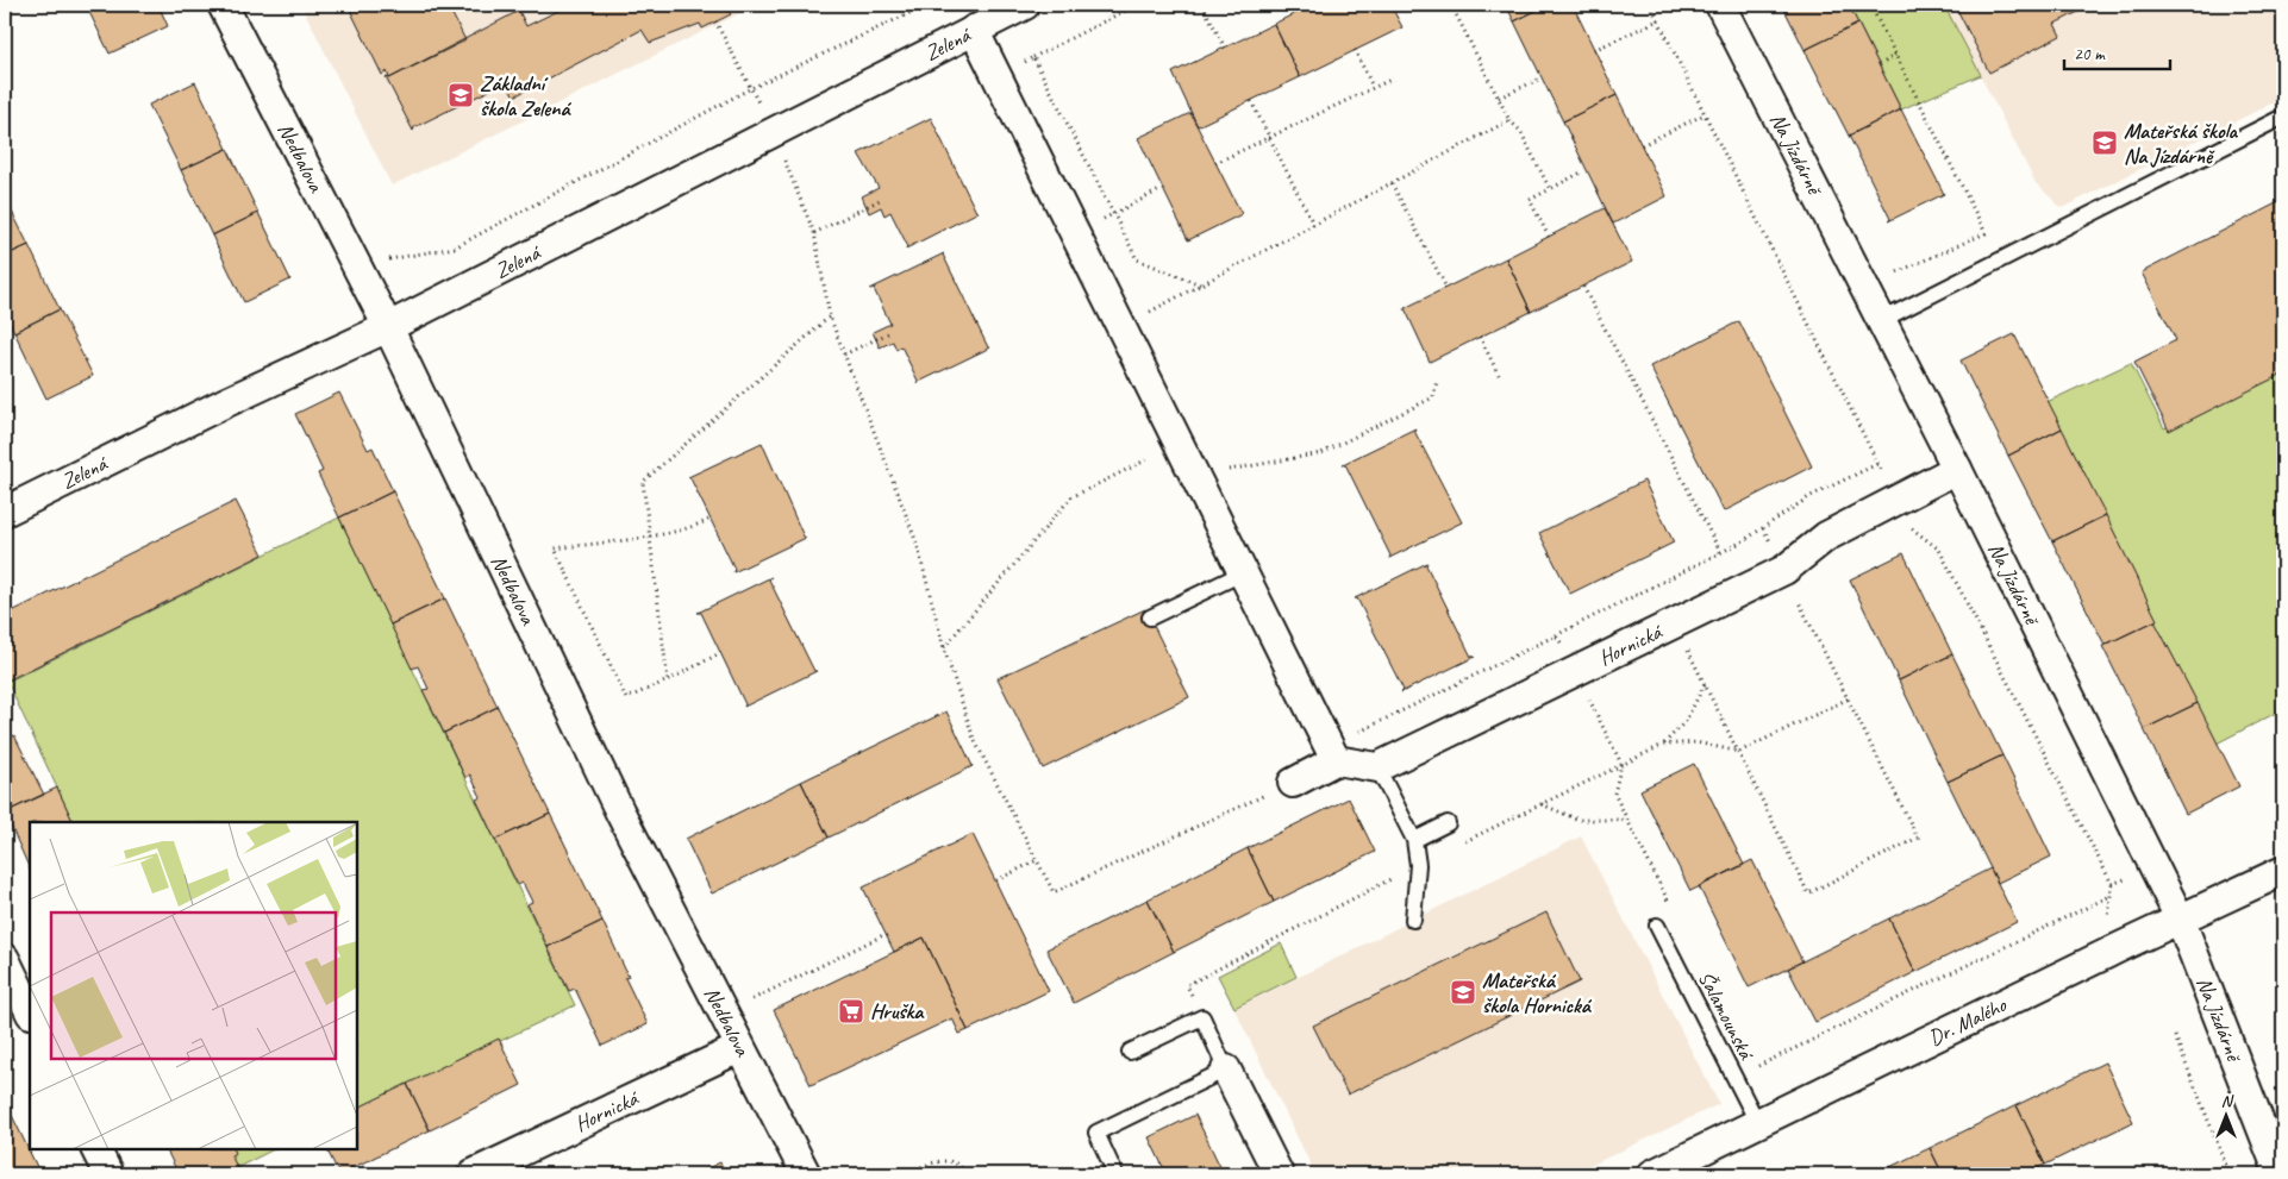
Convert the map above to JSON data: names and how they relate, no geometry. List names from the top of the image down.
{
  "streets": {
    "street": [
      "Zelená",
      "Na Jízdárně",
      "Nedbalova",
      "Hornická",
      "Dr. Malého"
    ],
    "lane": ["Šalamounská"]
  },
  "crossings": [
    ["Zelená", "Nedbalova"],
    ["Na Jízdárně", "Hornická"],
    ["Na Jízdárně", "Dr. Malého"],
    ["Nedbalova", "Hornická"],
    ["Šalamounská", "Dr. Malého"]
  ],
  "places": {
    "school or university": ["Základní škola Zelená", "Mateřská škola Na Jízdárně", "Mateřská škola Hornická"],
    "supermarket": ["Hruška"]
  },
  "scale_bar": "20 m",
  "north": "top"
}
